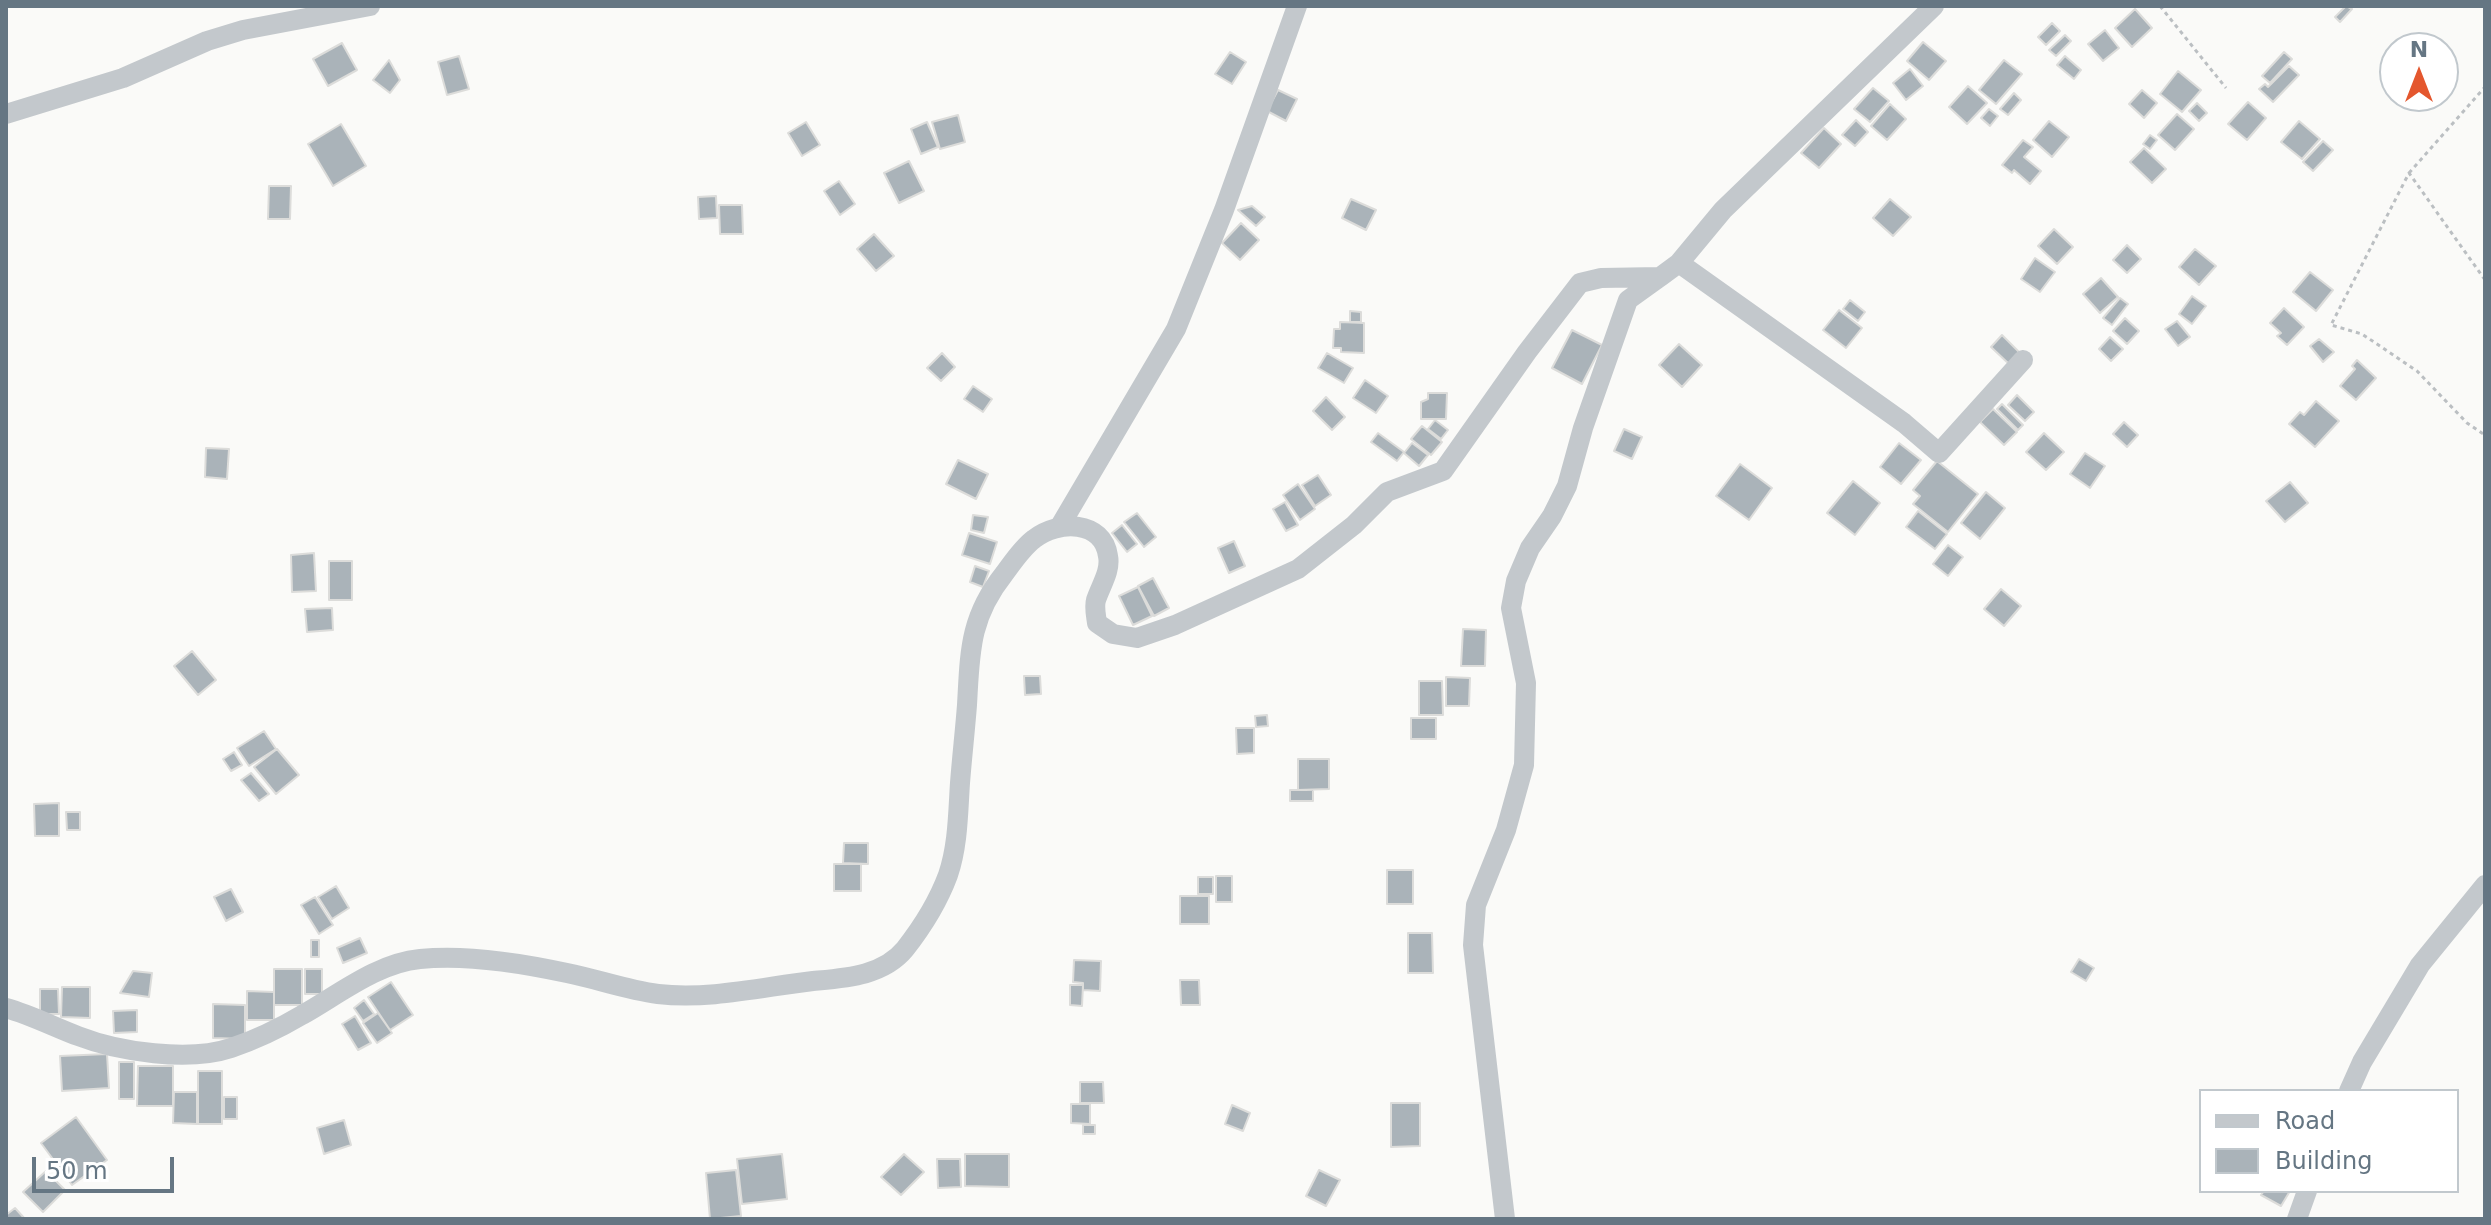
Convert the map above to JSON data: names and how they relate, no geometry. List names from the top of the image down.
{
  "legend": ["Road", "Building"],
  "scale_bar": "50 m",
  "north": "top"
}
